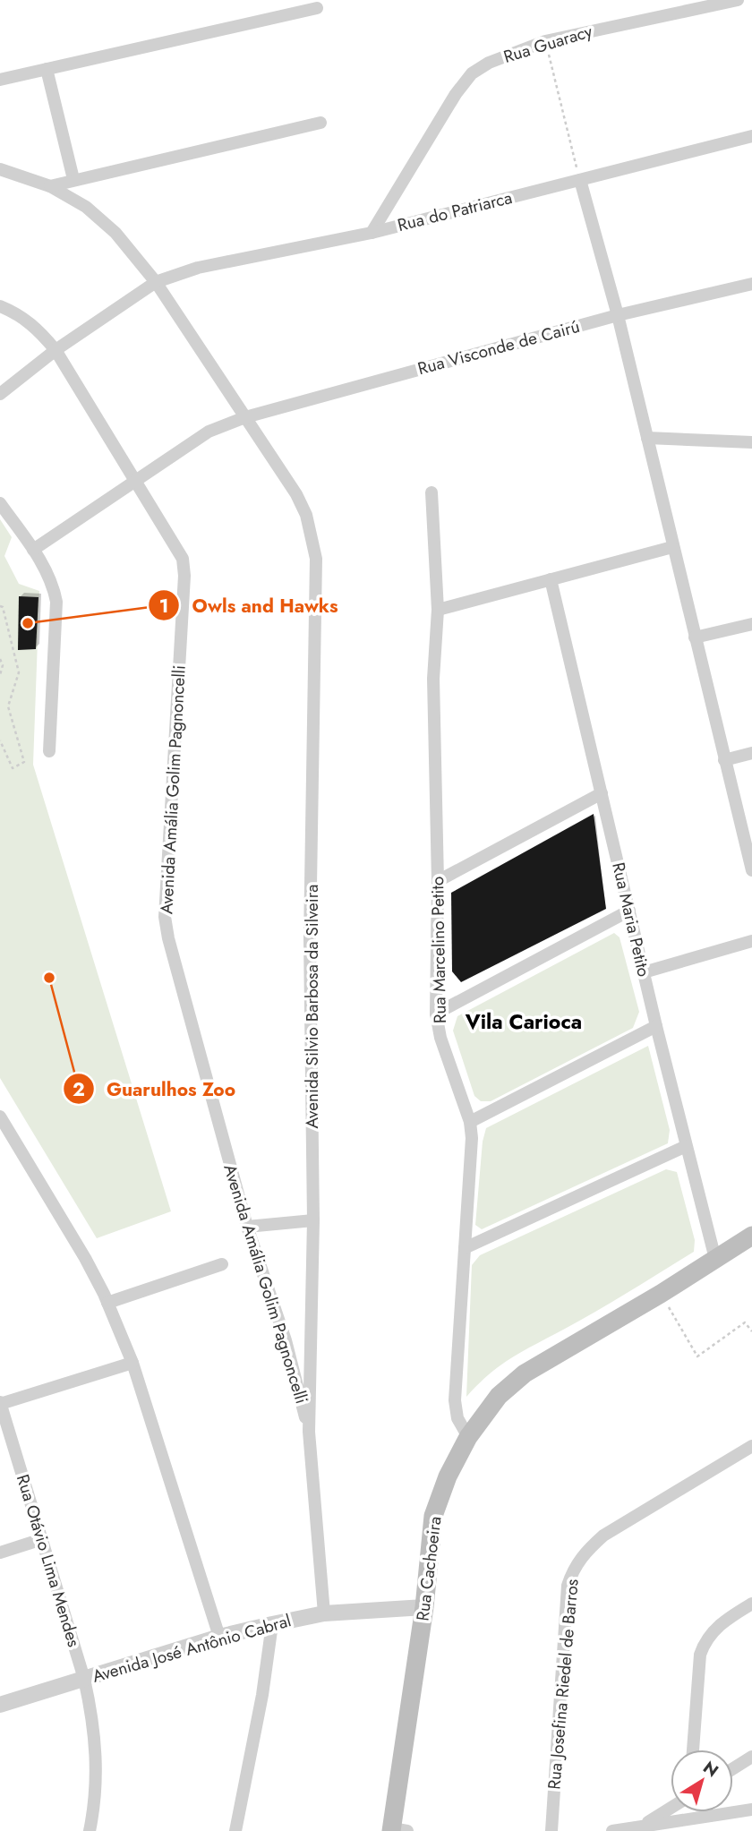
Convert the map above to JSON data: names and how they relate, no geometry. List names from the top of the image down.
{
  "streets": {
    "main road": ["Rua Cachoeira"],
    "street": [
      "Rua Guaracy",
      "Rua do Patriarca",
      "Rua Visconde de Cairú",
      "Avenida Amália Golim Pagnoncelli",
      "Rua Maria Petito",
      "Rua Marcelino Petito",
      "Avenida Silvio Barbosa da Silveira",
      "Rua Otávio Lima Mendes",
      "Avenida José Antônio Cabral",
      "Rua Josefina Riedel de Barros"
    ]
  },
  "crossings": [
    ["Rua Guaracy", "Rua do Patriarca"],
    ["Rua do Patriarca", "Avenida Amália Golim Pagnoncelli"],
    ["Rua do Patriarca", "Avenida Silvio Barbosa da Silveira"],
    ["Rua Visconde de Cairú", "Avenida Amália Golim Pagnoncelli"],
    ["Rua Visconde de Cairú", "Avenida Silvio Barbosa da Silveira"],
    ["Avenida Amália Golim Pagnoncelli", "Avenida Silvio Barbosa da Silveira"],
    ["Rua Maria Petito", "Rua Cachoeira"],
    ["Rua Marcelino Petito", "Rua Cachoeira"],
    ["Avenida Silvio Barbosa da Silveira", "Avenida José Antônio Cabral"],
    ["Rua Otávio Lima Mendes", "Avenida José Antônio Cabral"],
    ["Rua Cachoeira", "Avenida José Antônio Cabral"]
  ],
  "districts": ["Vila Carioca"],
  "places": ["Owls and Hawks", "Guarulhos Zoo"],
  "north": "top right"
}
